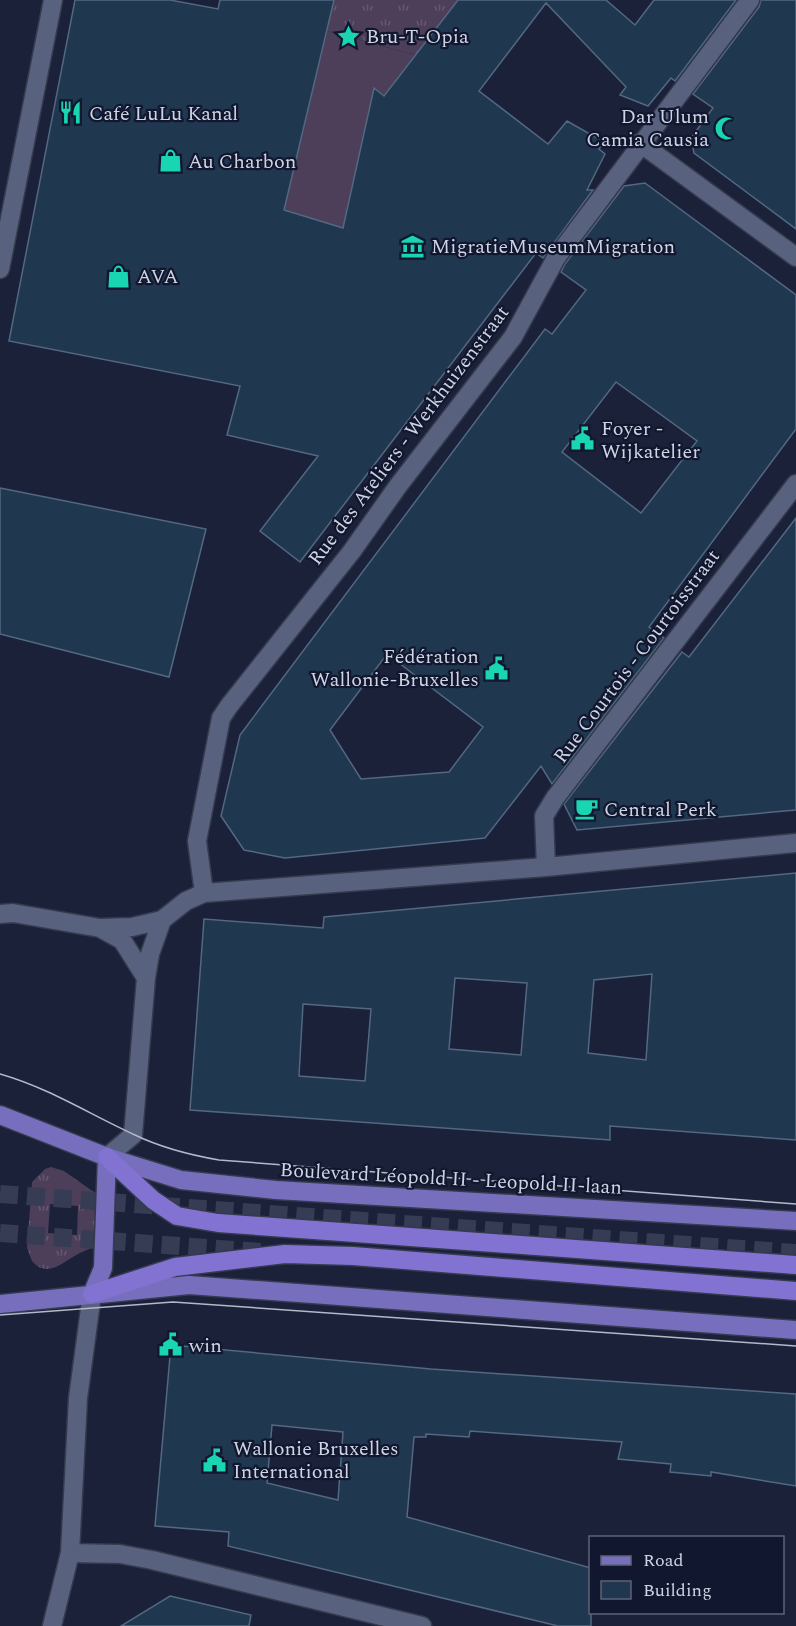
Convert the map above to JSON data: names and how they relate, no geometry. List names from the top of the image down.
{
  "streets": {
    "main road": ["Boulevard Léopold II - Leopold II-laan"],
    "street": ["Rue des Ateliers - Werkhuizenstraat", "Rue Courtois - Courtoisstraat"]
  },
  "places": {
    "place": ["Bru-T-Opia"],
    "restaurant": ["Café LuLu Kanal"],
    "mosque": ["Dar Ulum Camia Causia"],
    "shop": ["Au Charbon", "AVA"],
    "museum": ["MigratieMuseumMigration"],
    "public building": [
      "Foyer - Wijkatelier",
      "Fédération Wallonie-Bruxelles",
      "win",
      "Wallonie Bruxelles International"
    ],
    "cafe": ["Central Perk"]
  },
  "legend": ["Road", "Building"]
}
